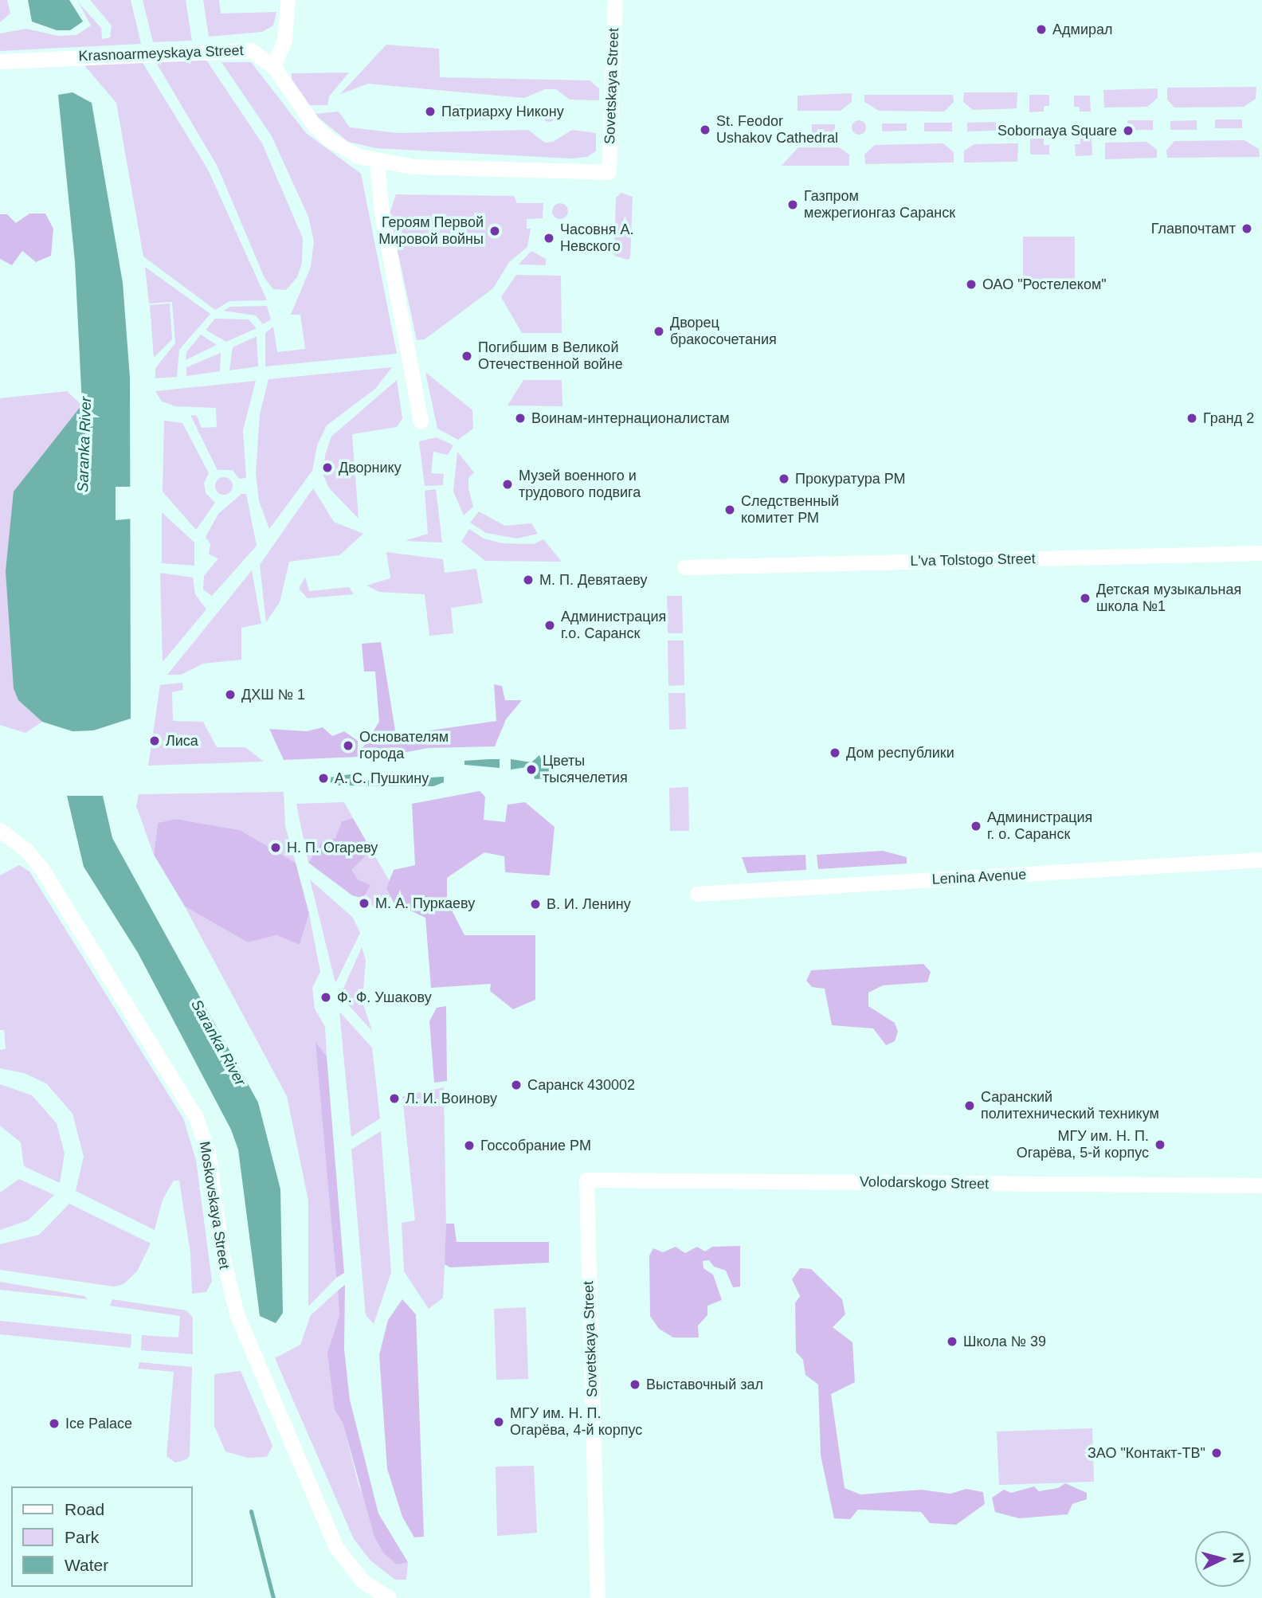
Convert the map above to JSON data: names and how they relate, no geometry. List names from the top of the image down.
{
  "streets": {
    "street": [
      "Krasnoarmeyskaya Street",
      "Sovetskaya Street",
      "L'va Tolstogo Street",
      "Lenina Avenue",
      "Volodarskogo Street",
      "Moskovskaya Street"
    ]
  },
  "crossings": [
    ["Krasnoarmeyskaya Street", "Sovetskaya Street"],
    ["Sovetskaya Street", "Volodarskogo Street"]
  ],
  "water": ["Saranka River"],
  "places": [
    "Адмирал",
    "Патриарху Никону",
    "St. Feodor Ushakov Cathedral",
    "Sobornaya Square",
    "Газпром межрегионгаз Саранск",
    "Главпочтамт",
    "Героям Первой Мировой войны",
    "Часовня А. Невского",
    "ОАО \"Ростелеком\"",
    "Дворец бракосочетания",
    "Погибшим в Великой Отечественной войне",
    "Воинам-интернационалистам",
    "Гранд 2",
    "Дворнику",
    "Прокуратура РМ",
    "Музей военного и трудового подвига",
    "Следственный комитет РМ",
    "М. П. Девятаеву",
    "Детская музыкальная школа №1",
    "Администрация г.о. Саранск",
    "ДХШ № 1",
    "Лиса",
    "Основателям города",
    "Дом республики",
    "Цветы тысячелетия",
    "А. С. Пушкину",
    "Администрация г. о. Саранск",
    "Н. П. Огареву",
    "М. А. Пуркаеву",
    "В. И. Ленину",
    "Ф. Ф. Ушакову",
    "Саранск 430002",
    "Л. И. Воинову",
    "Саранский политехнический техникум",
    "МГУ им. Н. П. Огарёва, 5-й корпус",
    "Госсобрание РМ",
    "Школа № 39",
    "Выставочный зал",
    "МГУ им. Н. П. Огарёва, 4-й корпус",
    "Ice Palace",
    "ЗАО \"Контакт-ТВ\""
  ],
  "legend": ["Road", "Park", "Water"],
  "north": "right"
}
